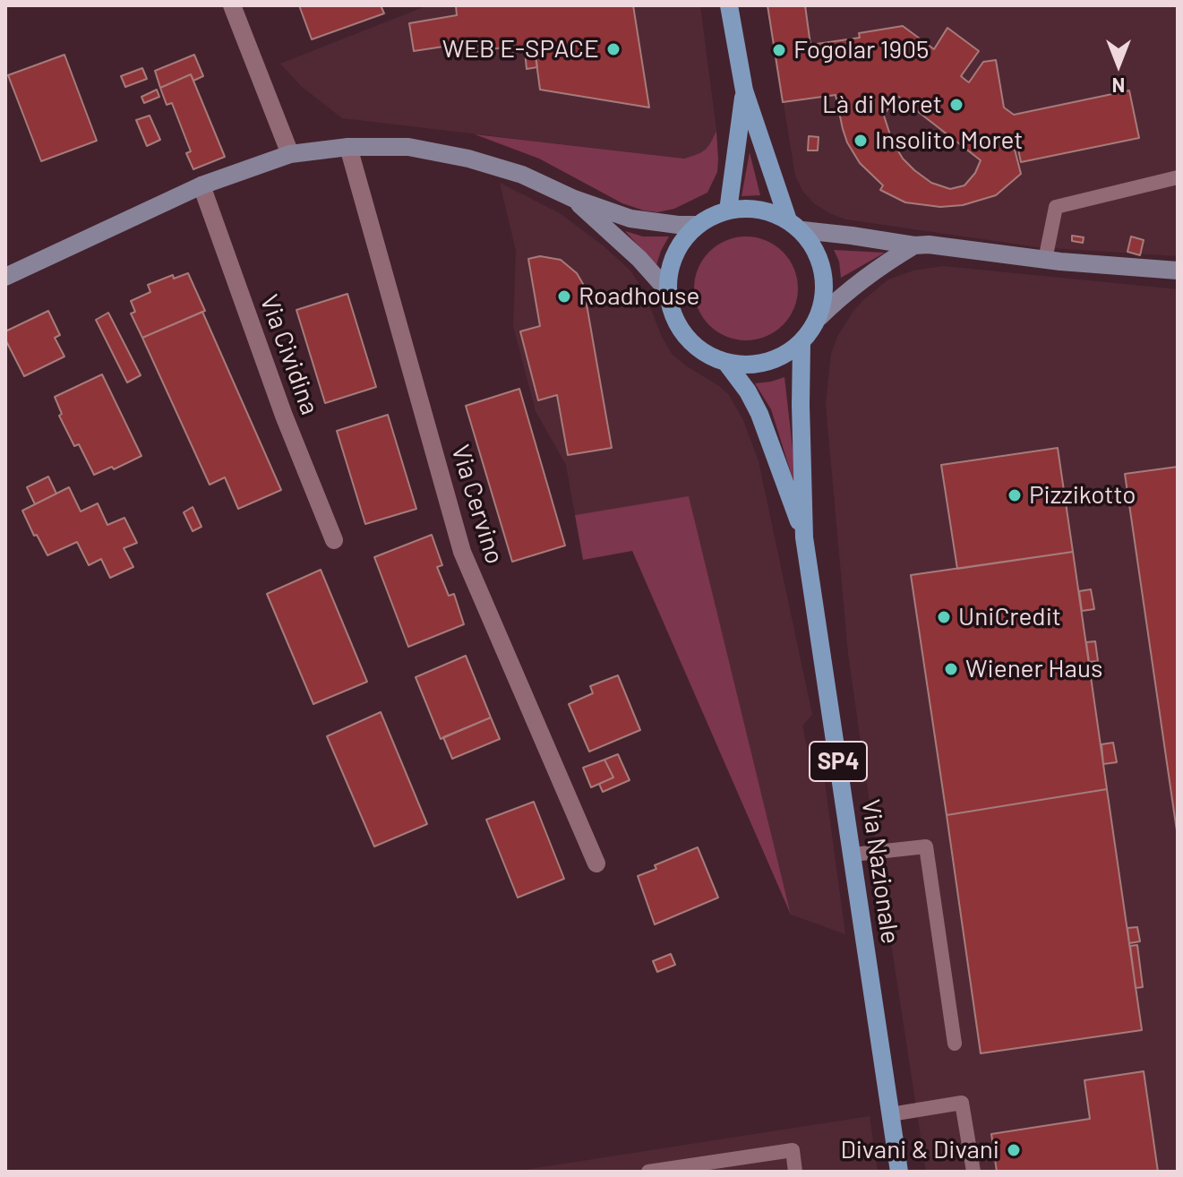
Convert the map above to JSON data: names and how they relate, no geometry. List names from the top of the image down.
{
  "streets": {
    "main road": ["SP4", "Via Nazionale"],
    "street": ["Via Cividina", "Via Cervino"]
  },
  "places": [
    "WEB E-SPACE",
    "Fogolar 1905",
    "Là di Moret",
    "Insolito Moret",
    "Roadhouse",
    "Pizzikotto",
    "UniCredit",
    "Wiener Haus",
    "Divani & Divani"
  ],
  "north": "bottom"
}
